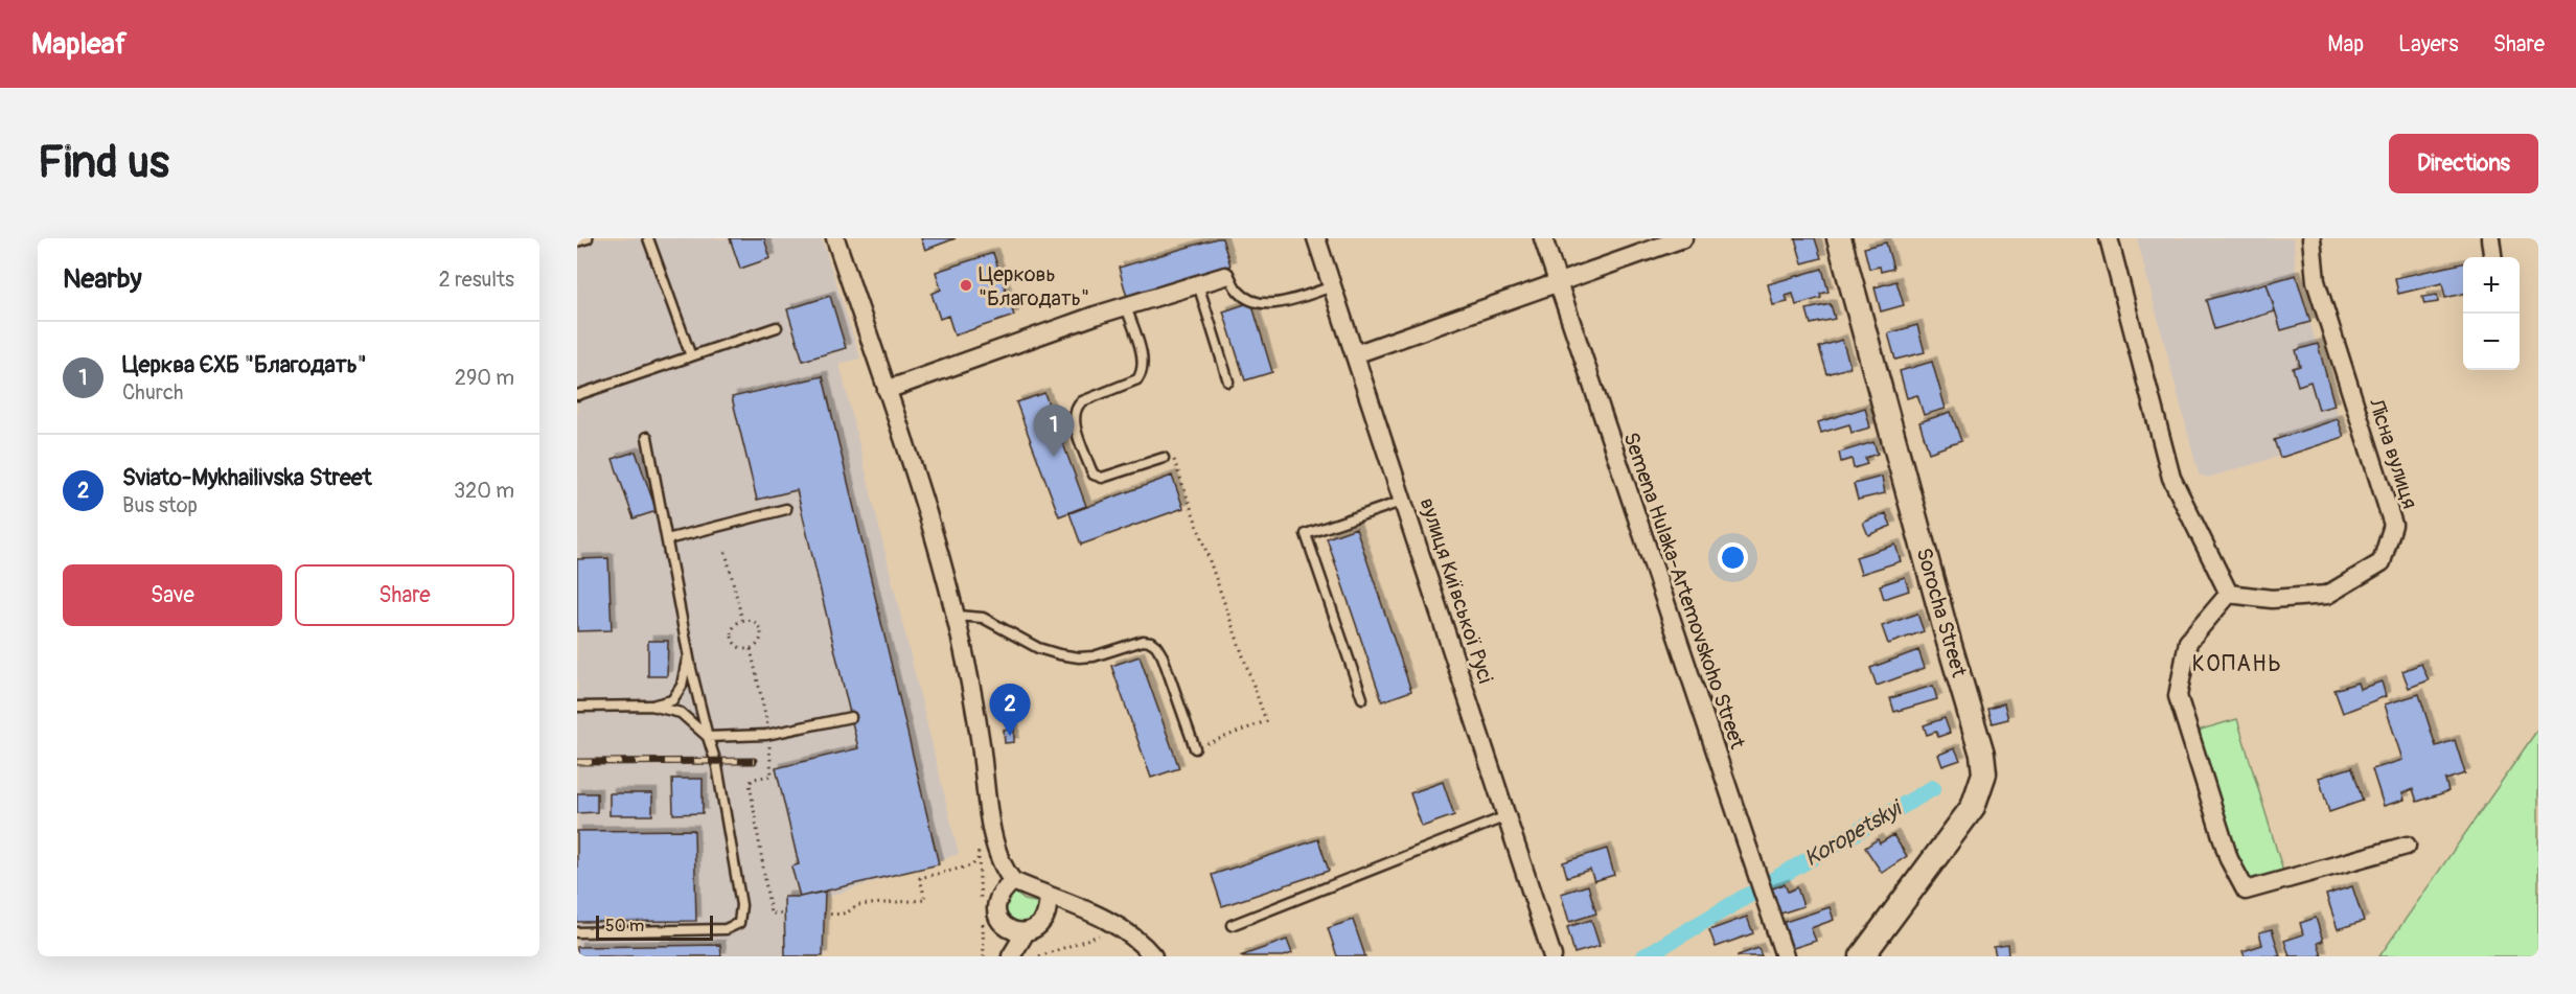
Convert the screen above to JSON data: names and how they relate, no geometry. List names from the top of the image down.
{
  "streets": {
    "main road": ["Sorocha Street"],
    "street": ["Лісна вулиця", "вулиця Київської Русі", "Semena Hulaka-Artemovskoho Street"]
  },
  "districts": ["КОПАНЬ"],
  "water": ["Koropetskyi"],
  "places": ["Церковь \"Благодать\""],
  "scale_bar": "50 m",
  "page": {
    "header": "Mapleaf",
    "nav": ["Map", "Layers", "Share"],
    "buttons": [
      "Directions",
      ["Save", "Share"]
    ],
    "title": "Find us",
    "heading": ["Nearby", "2 results"],
    "map_buttons": ["+", "−"],
    "list": [
      {
        "mark": "1",
        "name": "Церква ЄХБ \"Благодать\"",
        "note": "Church",
        "value": "290 m"
      },
      {
        "mark": "2",
        "name": "Sviato-Mykhailivska Street",
        "note": "Bus stop",
        "value": "320 m"
      }
    ],
    "pins": ["1", "2"],
    "scale": "50 m"
  }
}
